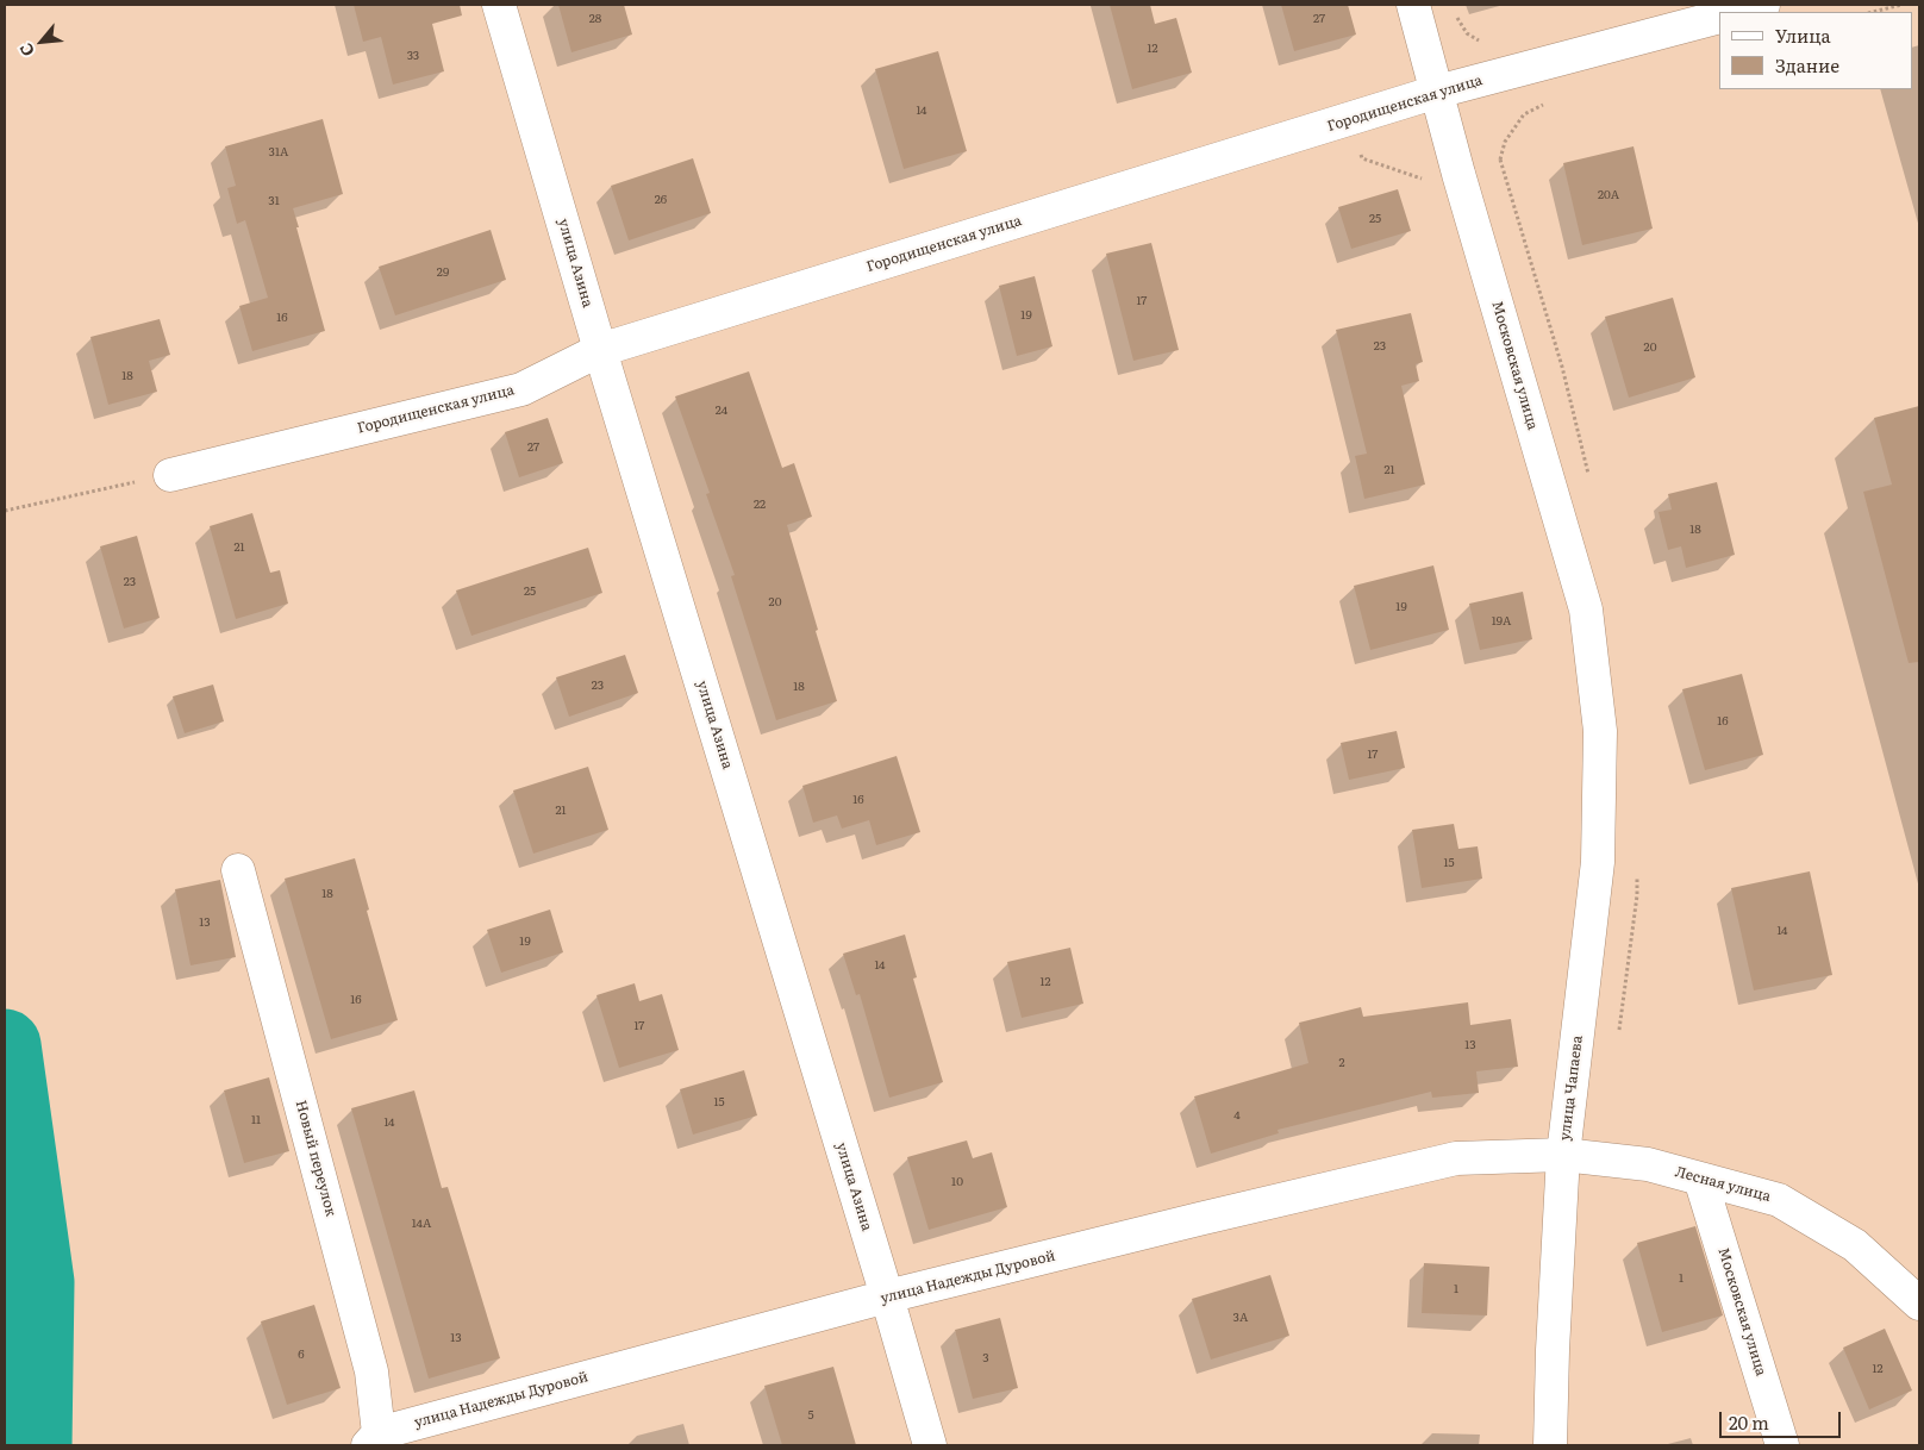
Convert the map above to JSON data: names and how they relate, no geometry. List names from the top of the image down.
{
  "streets": {
    "street": [
      "Городищенская улица",
      "улица Азина",
      "Московская улица",
      "улица Чапаева",
      "Новый переулок",
      "Лесная улица",
      "улица Надежды Дуровой"
    ]
  },
  "crossings": [
    ["Городищенская улица", "улица Азина"],
    ["Городищенская улица", "Московская улица"],
    ["улица Азина", "улица Надежды Дуровой"],
    ["Московская улица", "улица Чапаева"],
    ["Московская улица", "Лесная улица"],
    ["улица Чапаева", "Лесная улица"],
    ["улица Чапаева", "улица Надежды Дуровой"],
    ["Новый переулок", "улица Надежды Дуровой"],
    ["Лесная улица", "улица Надежды Дуровой"]
  ],
  "house_numbers": [
    "28",
    "27",
    "12",
    "33",
    "14",
    "31А",
    "20А",
    "26",
    "31",
    "25",
    "29",
    "17",
    "19",
    "16",
    "23",
    "20",
    "18",
    "24",
    "27",
    "21",
    "22",
    "18",
    "21",
    "23",
    "25",
    "20",
    "19",
    "19А",
    "23",
    "18",
    "16",
    "17",
    "16",
    "21",
    "15",
    "18",
    "13",
    "14",
    "19",
    "14",
    "12",
    "16",
    "17",
    "13",
    "2",
    "15",
    "4",
    "11",
    "14",
    "10",
    "14А",
    "1",
    "1",
    "3А",
    "13",
    "6",
    "3",
    "12",
    "5"
  ],
  "legend": ["Улица", "Здание"],
  "scale_bar": "20 m",
  "north": "bottom left"
}
